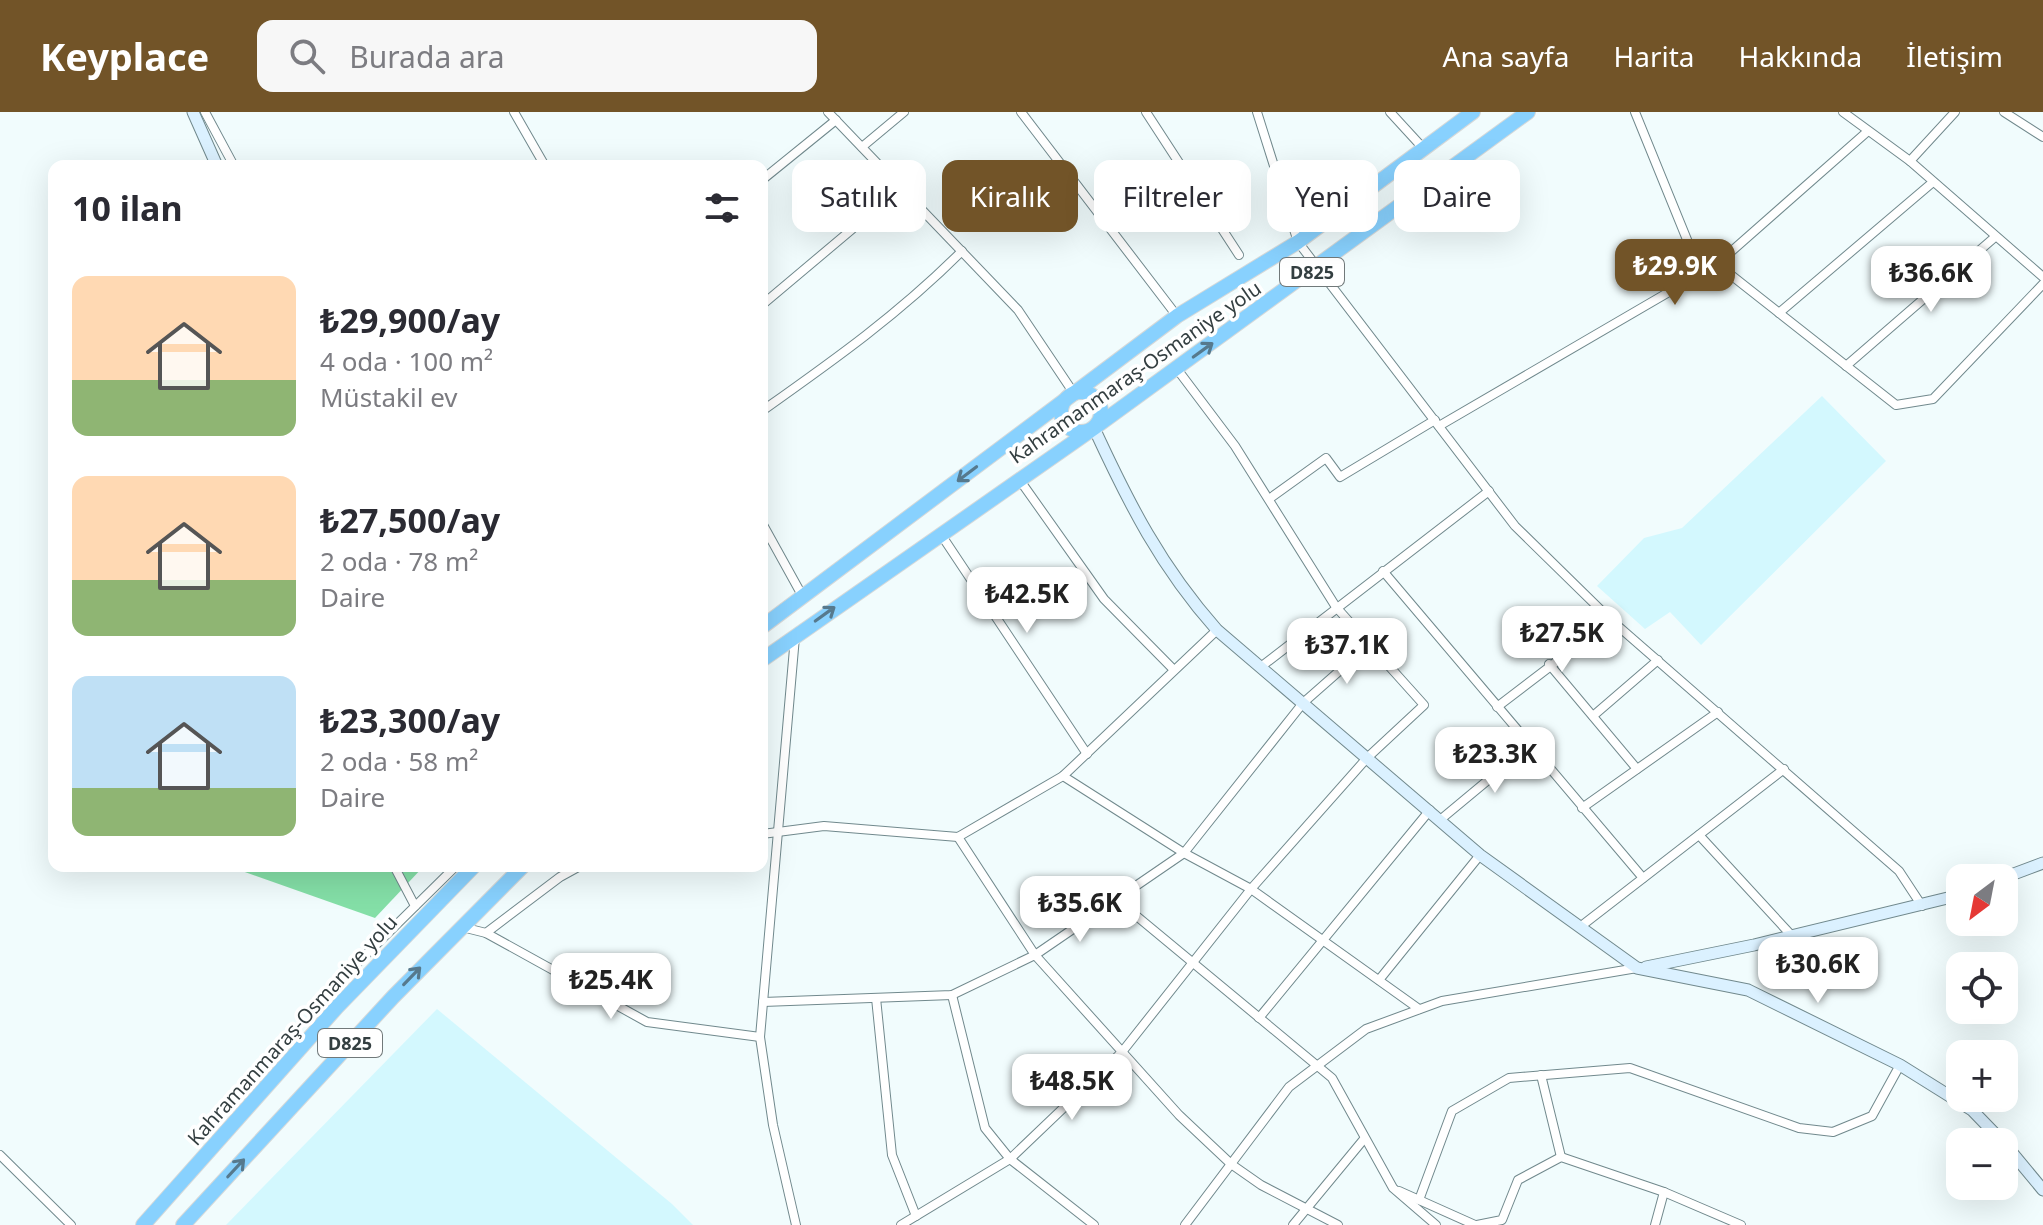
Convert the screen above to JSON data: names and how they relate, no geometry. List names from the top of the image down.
{
  "streets": {
    "highway": ["D825", "Kahramanmaraş-Osmaniye yolu"]
  },
  "north": "bottom left",
  "page": {
    "header": "Keyplace",
    "search": "Burada ara",
    "nav": [
      "Ana sayfa",
      "Harita",
      "Hakkında",
      "İletişim"
    ],
    "chip": [
      "Satılık",
      "Kiralık",
      "Filtreler",
      "Yeni",
      "Daire"
    ],
    "heading": "10 ilan",
    "price": [
      "₺29.9K",
      "₺36.6K",
      "₺42.5K",
      "₺27.5K",
      "₺37.1K",
      "₺23.3K",
      "₺35.6K",
      "₺30.6K",
      "₺25.4K",
      "₺48.5K"
    ],
    "list": [
      {
        "name": "₺29,900/ay",
        "note": "4 oda · 100 m² · Müstakil ev"
      },
      {
        "name": "₺27,500/ay",
        "note": "2 oda · 78 m² · Daire"
      },
      {
        "name": "₺23,300/ay",
        "note": "2 oda · 58 m² · Daire"
      }
    ],
    "map_buttons": ["+", "−"]
  }
}
